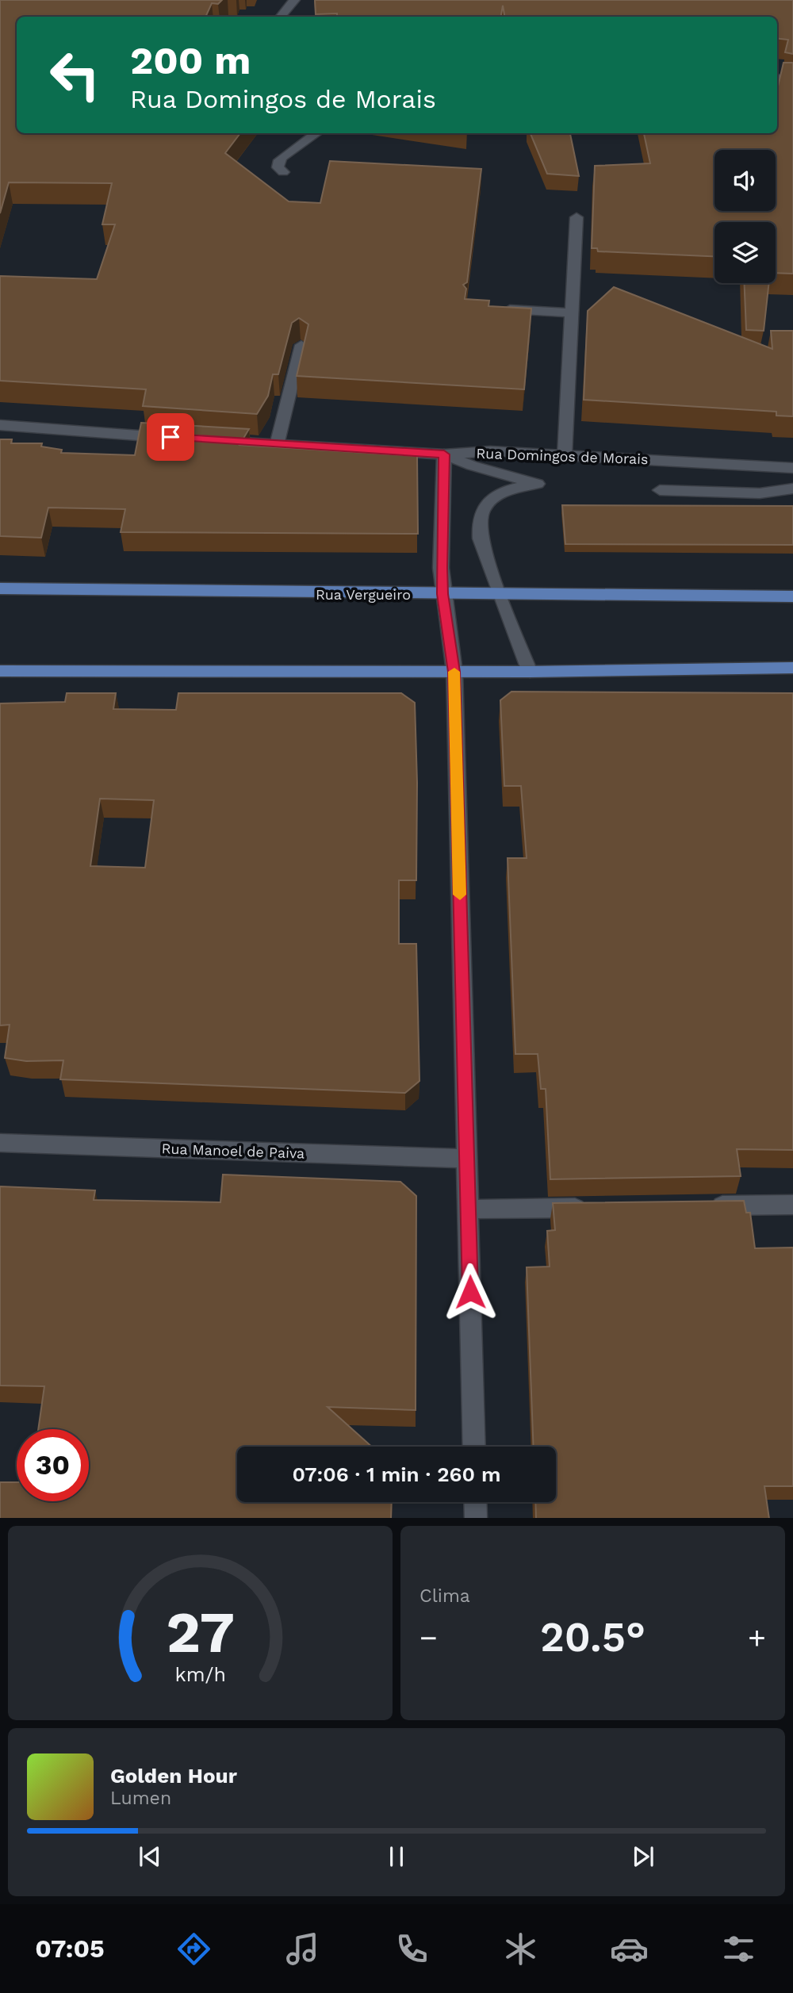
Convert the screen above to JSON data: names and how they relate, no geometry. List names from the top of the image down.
{
  "streets": {
    "main road": ["Rua Vergueiro"],
    "street": ["Rua Domingos de Morais", "Rua Manoel de Paiva"]
  },
  "page": {
    "turn": ["200 m", "Rua Domingos de Morais"],
    "limit": "30",
    "trip": "07:06 · 1 min · 260 m",
    "tile": "Clima",
    "heat": ["−", "20.5°", "+"],
    "song": ["Golden Hour", "Lumen"],
    "tabs": "07:05",
    "gauge": ["27", "km/h"]
  }
}
